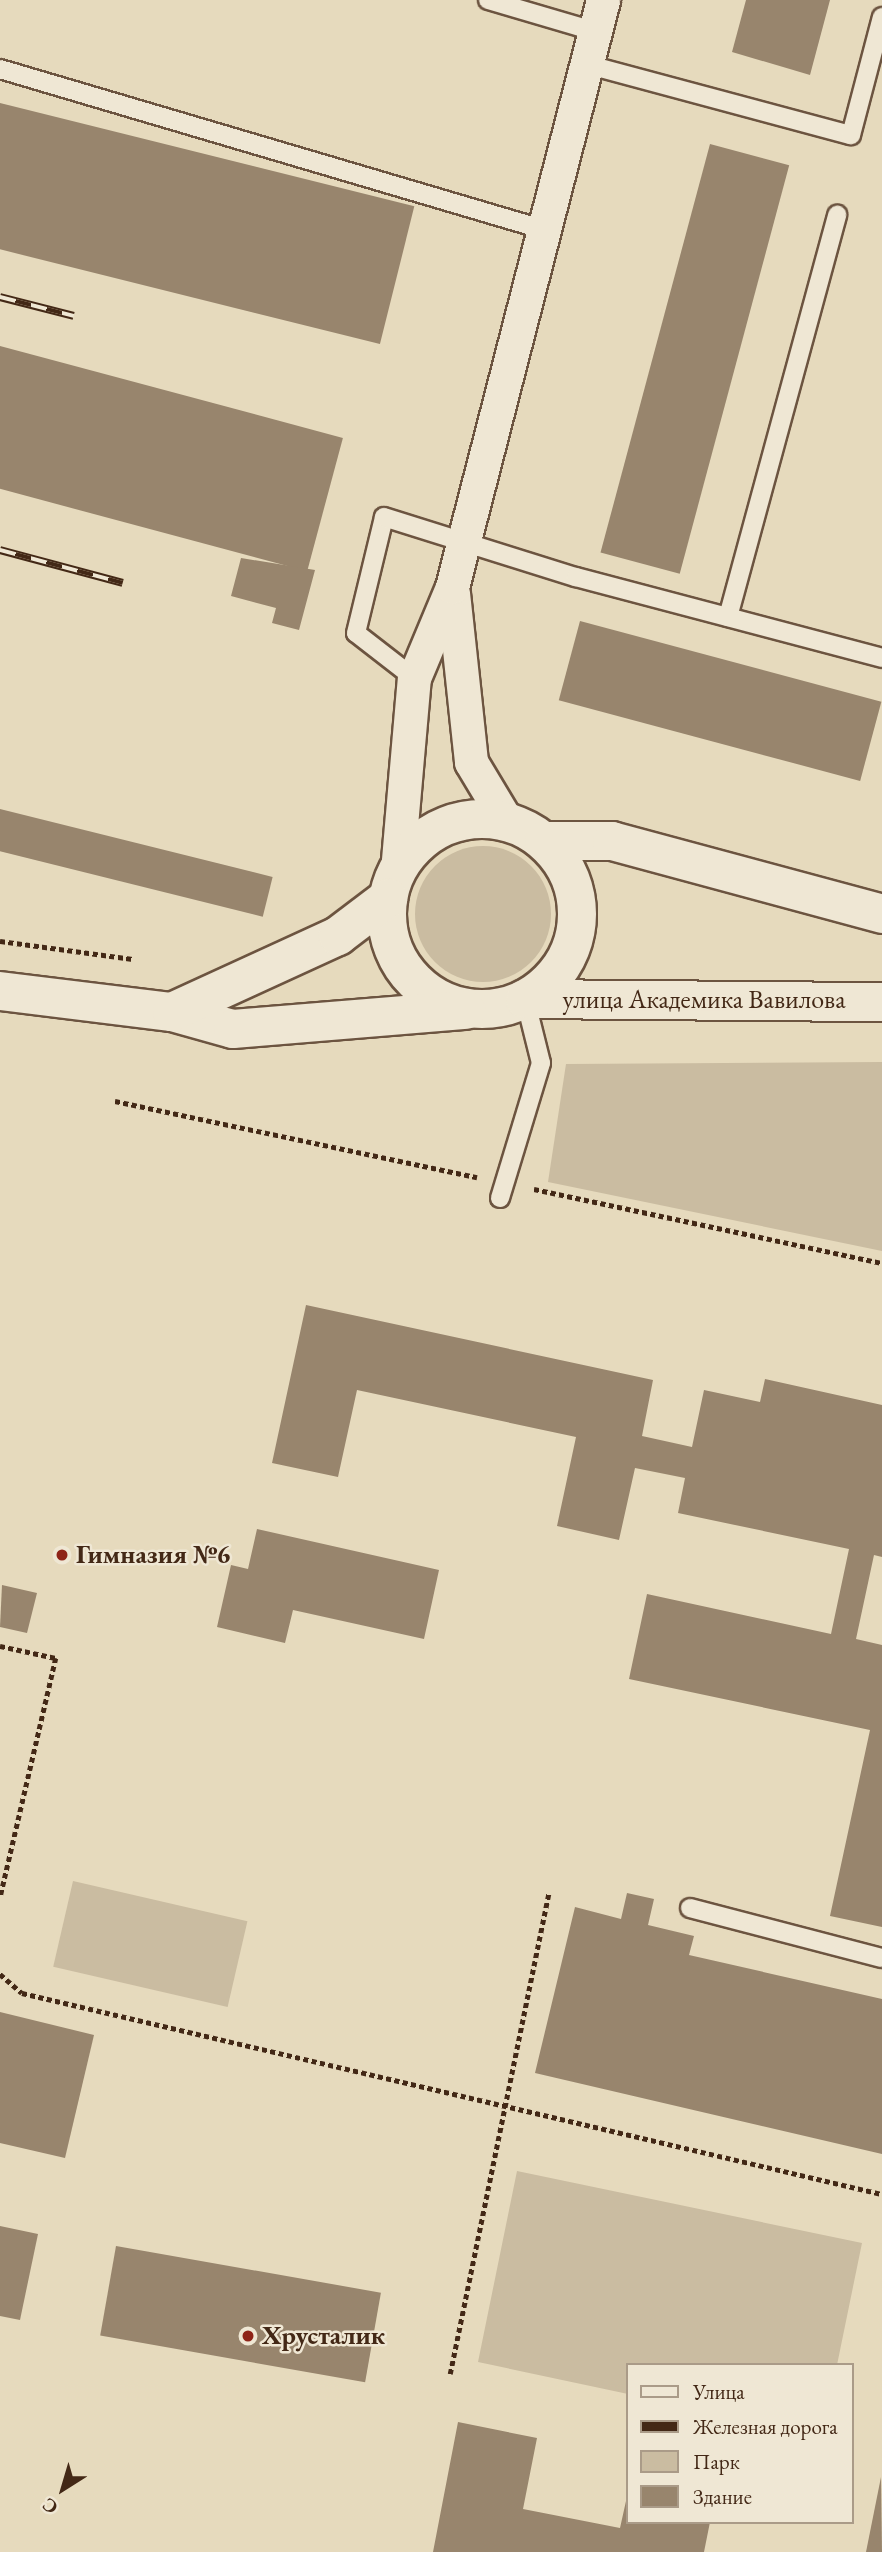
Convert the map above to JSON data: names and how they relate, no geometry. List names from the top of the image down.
{
  "streets": {
    "street": ["улица Академика Вавилова"]
  },
  "places": ["Гимназия №6", "Хрусталик"],
  "legend": [
    "Улица",
    "Железная дорога",
    "Парк",
    "Здание"
  ],
  "north": "bottom left"
}
